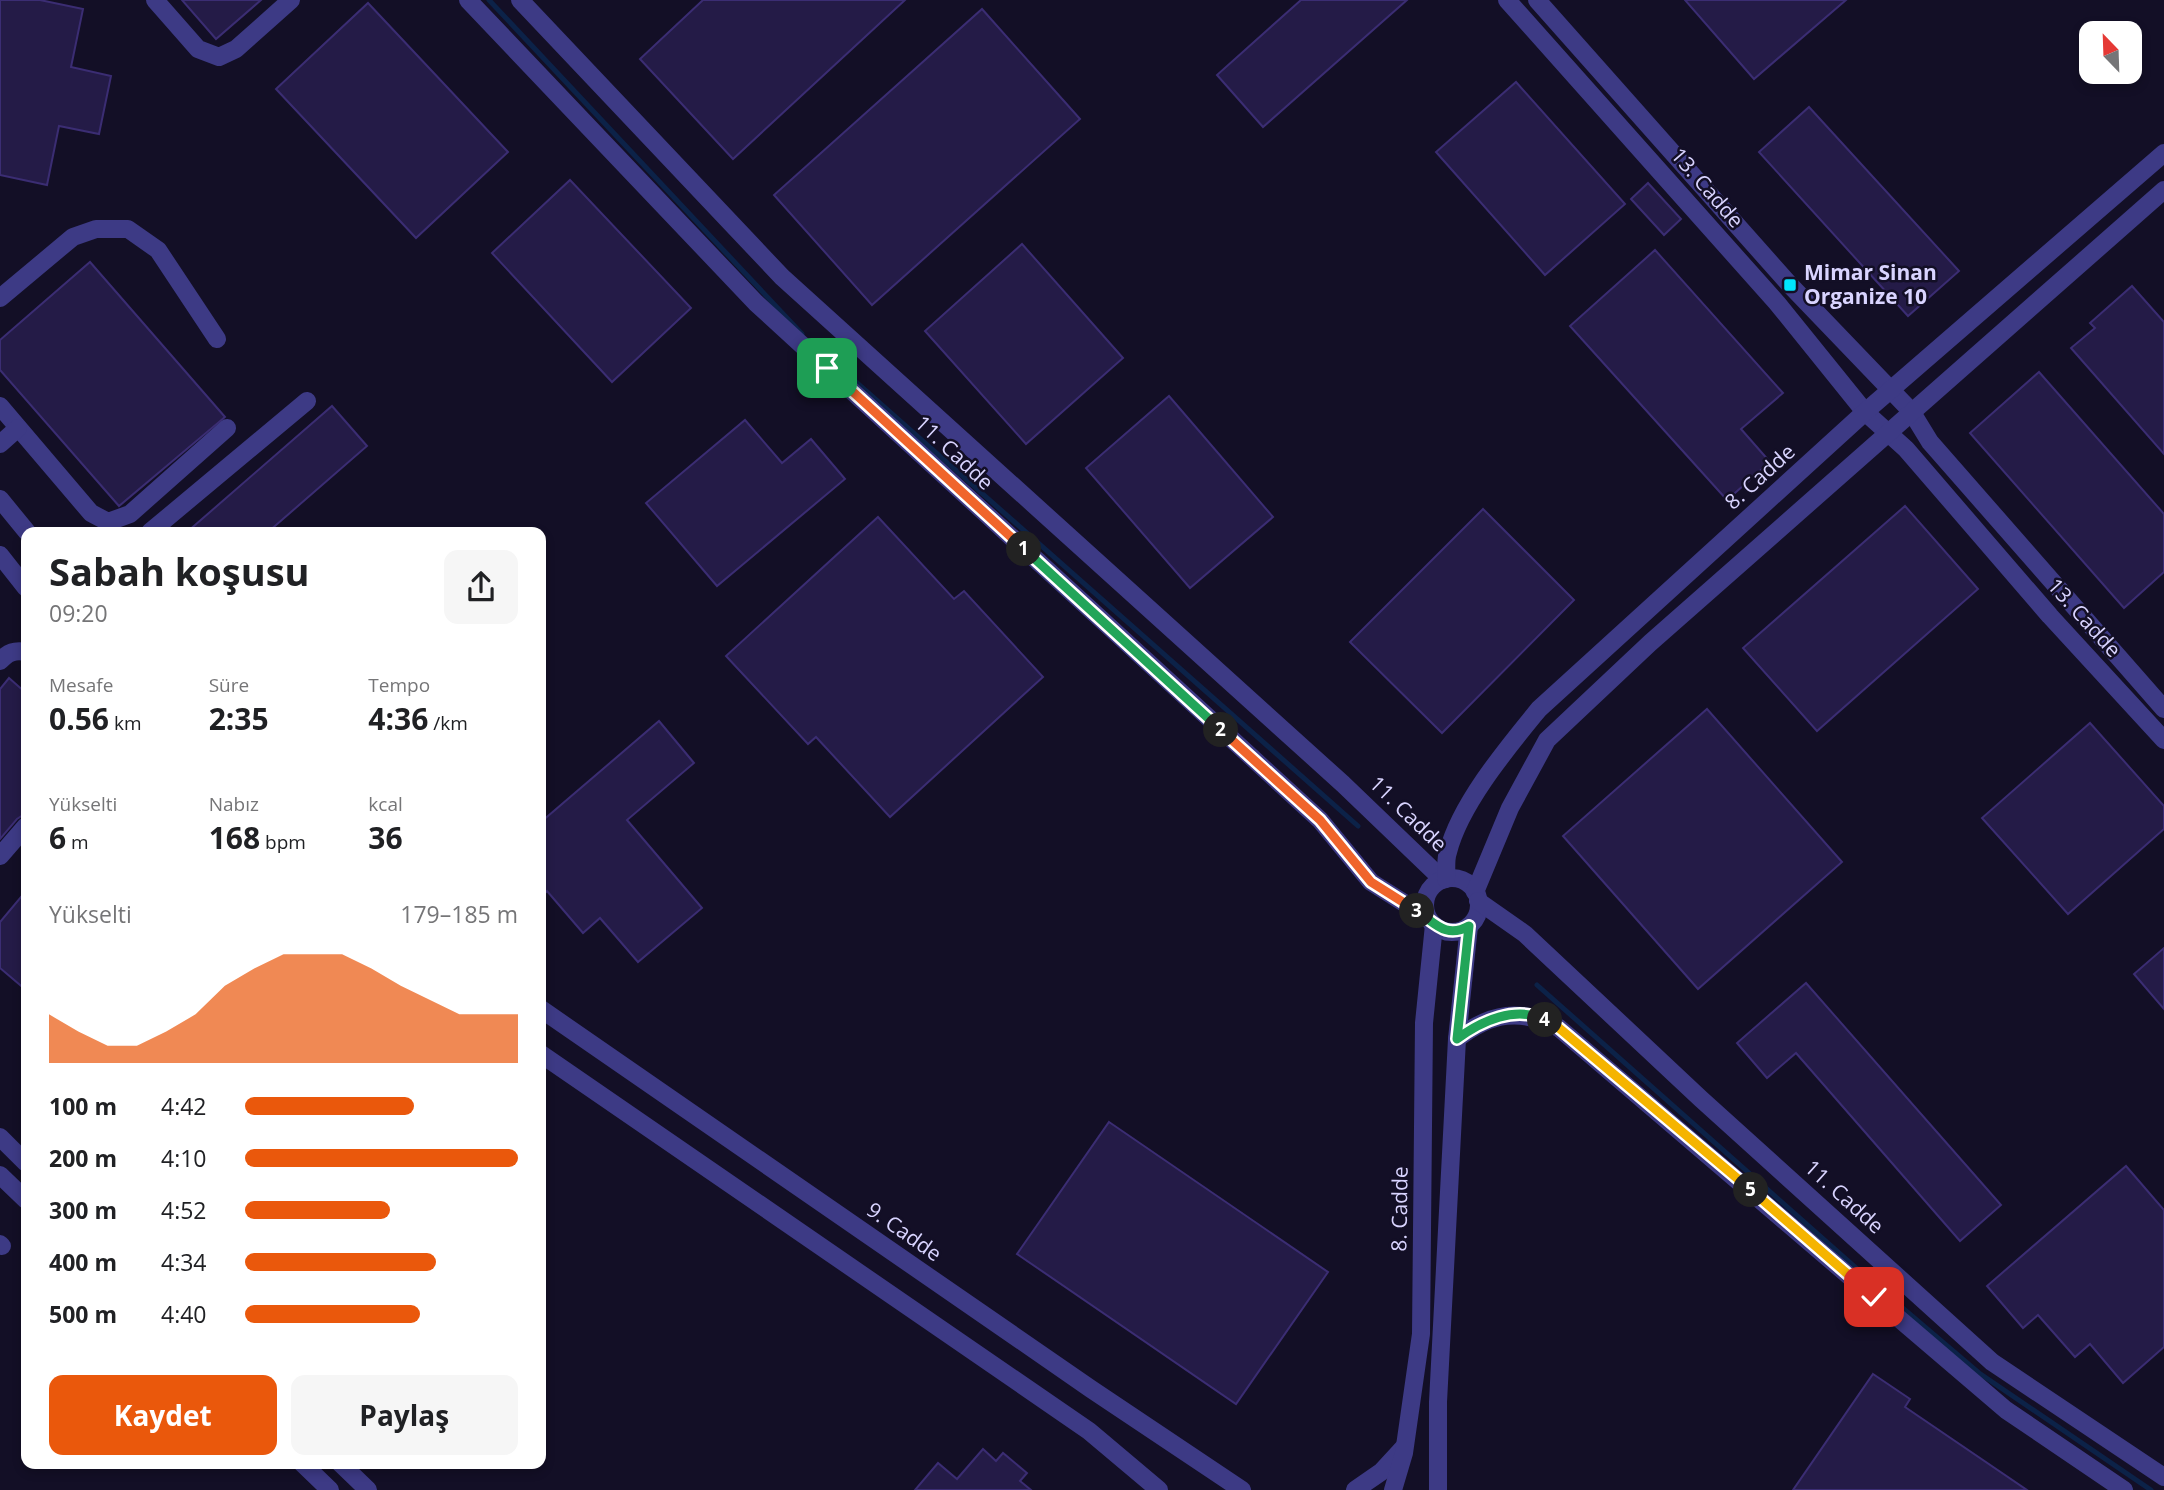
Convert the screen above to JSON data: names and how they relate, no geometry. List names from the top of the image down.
{
  "streets": {
    "street": [
      "13. Cadde",
      "11. Cadde",
      "8. Cadde",
      "9. Cadde"
    ]
  },
  "crossings": [
    ["13. Cadde", "8. Cadde"],
    ["11. Cadde", "8. Cadde"]
  ],
  "places": {
    "transit": ["Mimar Sinan Organize 10"]
  },
  "north": "top left",
  "page": {
    "heading": ["Sabah koşusu", "09:20"],
    "pins": [
      "1",
      "2",
      "3",
      "4",
      "5"
    ],
    "stats": [
      ["Mesafe", "0.56 km"],
      ["Süre", "2:35"],
      ["Tempo", "4:36 /km"],
      ["Yükselti", "6 m"],
      ["Nabız", "168 bpm"],
      ["kcal", "36"]
    ],
    "chart": ["Yükselti", "179–185 m"],
    "list": [
      {
        "name": "100 m",
        "note": "4:42"
      },
      {
        "name": "200 m",
        "note": "4:10"
      },
      {
        "name": "300 m",
        "note": "4:52"
      },
      {
        "name": "400 m",
        "note": "4:34"
      },
      {
        "name": "500 m",
        "note": "4:40"
      }
    ],
    "buttons": ["Kaydet", "Paylaş"]
  }
}
